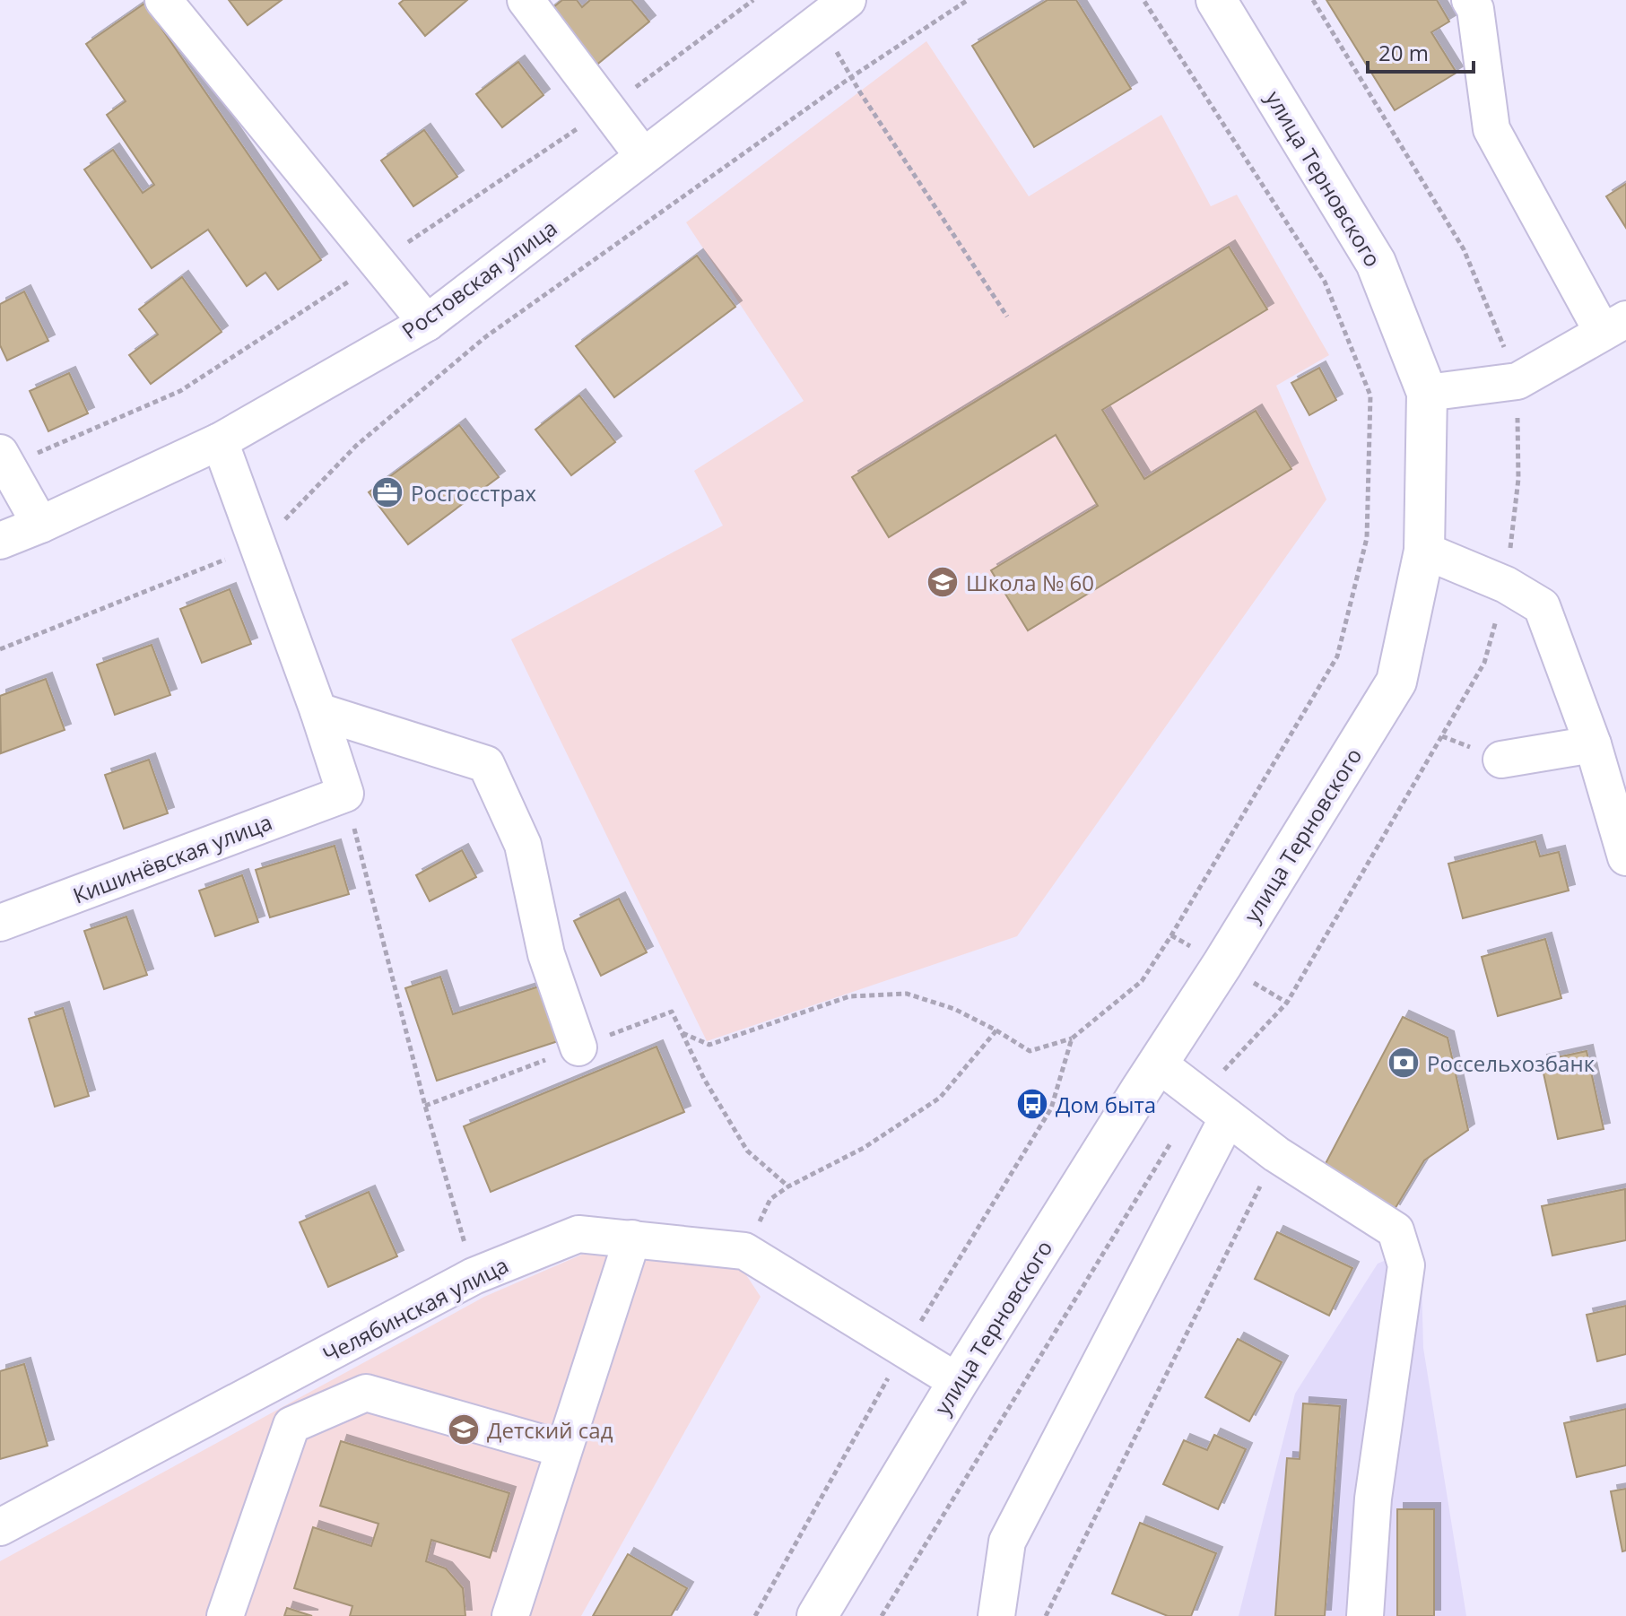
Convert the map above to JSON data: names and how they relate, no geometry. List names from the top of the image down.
{
  "streets": {
    "main road": ["улица Терновского"],
    "street": ["Ростовская улица", "Кишинёвская улица", "Челябинская улица"]
  },
  "crossings": [
    ["улица Терновского", "Челябинская улица"]
  ],
  "places": {
    "office": ["Росгосстрах"],
    "school or university": ["Школа № 60", "Детский сад"],
    "bank": ["Россельхозбанк"],
    "bus stop": ["Дом быта"]
  },
  "scale_bar": "20 m"
}
